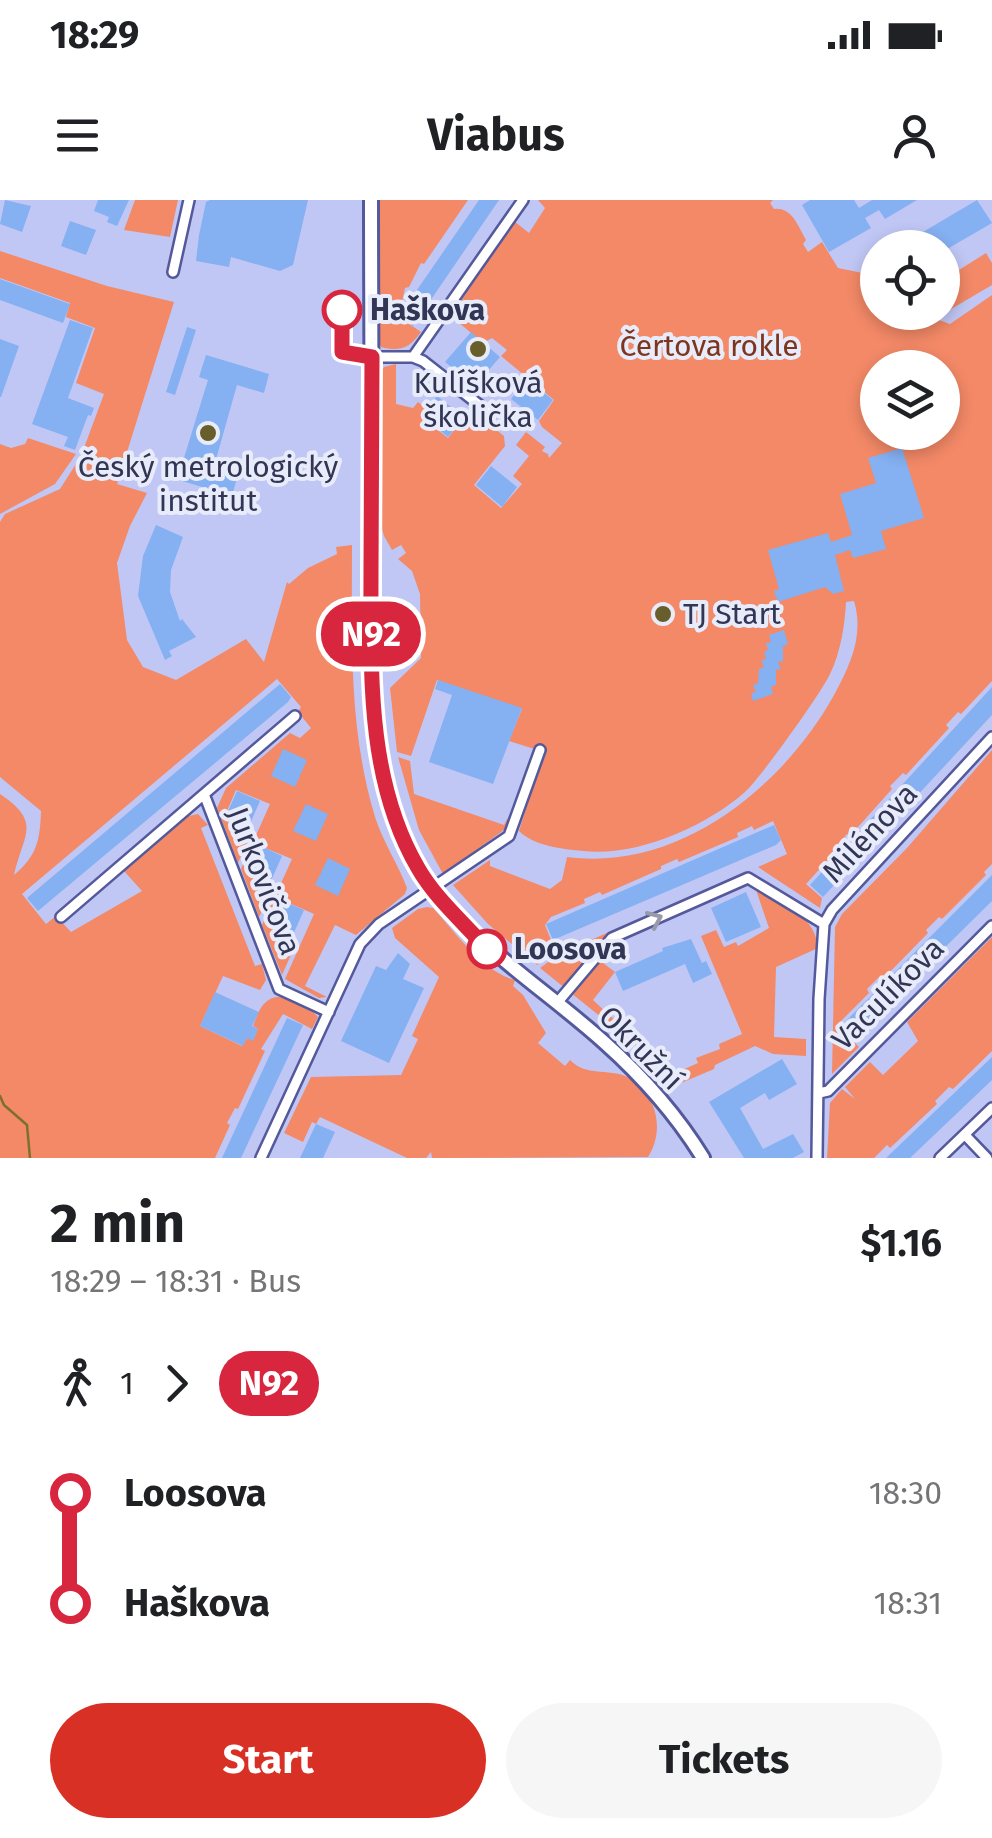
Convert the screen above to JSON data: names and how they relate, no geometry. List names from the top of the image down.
{
  "streets": {
    "street": [
      "Milénova",
      "Jurkovičova",
      "Vaculíkova",
      "Okružní"
    ]
  },
  "crossings": [
    ["Milénova", "Vaculíkova"]
  ],
  "parks": ["Čertova rokle"],
  "places": [
    "Haškova",
    "Kulíšková školička",
    "Český metrologický institut",
    "TJ Start",
    "Loosova"
  ],
  "lines": ["bus line N92"],
  "page": {
    "status": "18:29",
    "header": "Viabus",
    "on_map": "N92",
    "heading": ["2 min", "18:29 – 18:31 · Bus", "$1.16"],
    "legs": ["1", "N92"],
    "list": [
      {
        "name": "Loosova",
        "value": "18:30"
      },
      {
        "name": "Haškova",
        "value": "18:31"
      }
    ],
    "buttons": ["Start", "Tickets"]
  }
}
